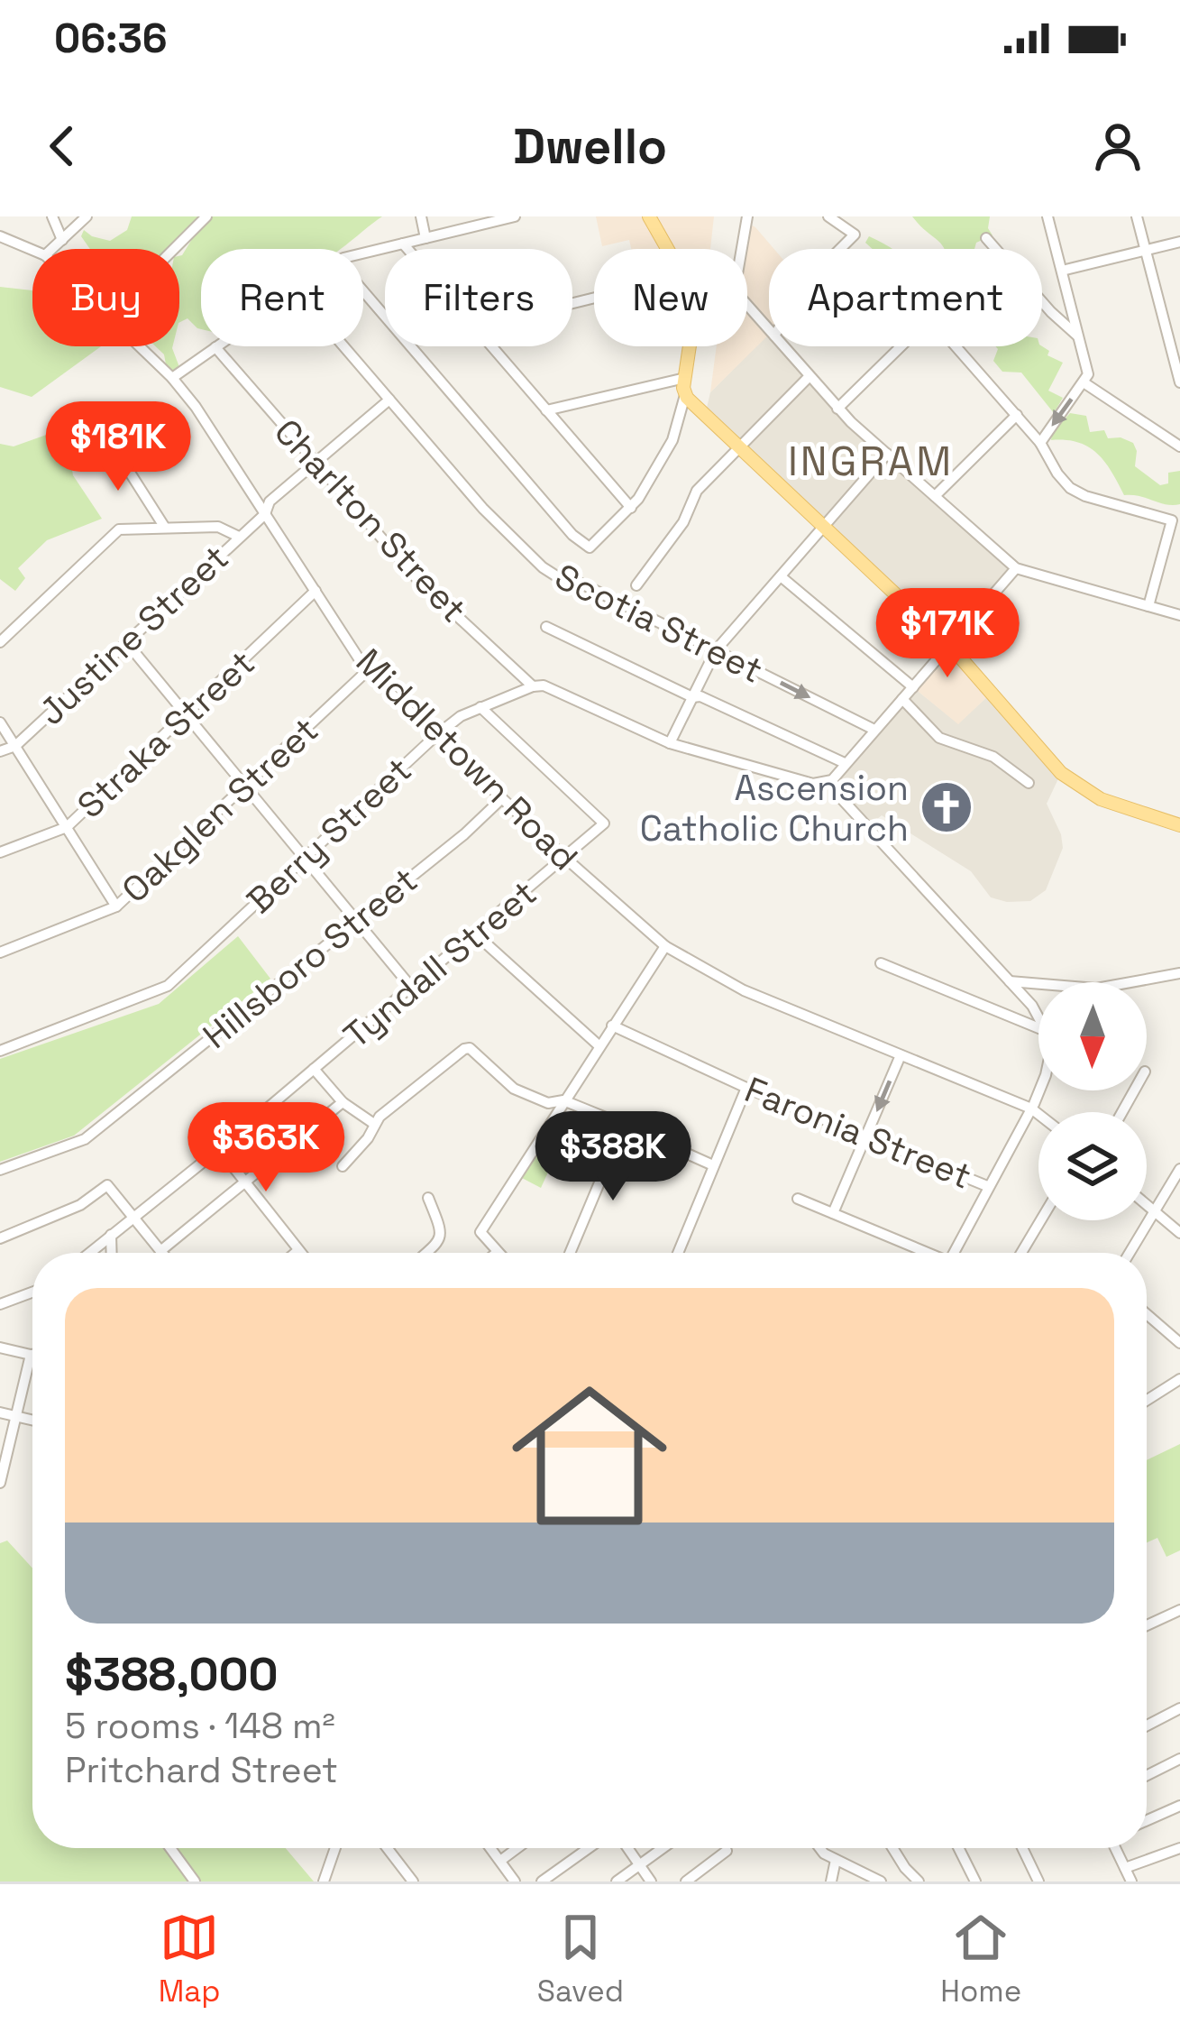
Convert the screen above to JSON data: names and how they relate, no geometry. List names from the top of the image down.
{
  "streets": {
    "street": [
      "Charlton Street",
      "Scotia Street",
      "Justine Street",
      "Straka Street",
      "Middletown Road",
      "Oakglen Street",
      "Berry Street",
      "Hillsboro Street",
      "Tyndall Street",
      "Faronia Street"
    ]
  },
  "crossings": [
    ["Charlton Street", "Justine Street"],
    ["Charlton Street", "Berry Street"],
    ["Scotia Street", "Justine Street"],
    ["Justine Street", "Middletown Road"],
    ["Straka Street", "Middletown Road"],
    ["Middletown Road", "Oakglen Street"],
    ["Middletown Road", "Berry Street"],
    ["Middletown Road", "Hillsboro Street"],
    ["Middletown Road", "Tyndall Street"],
    ["Berry Street", "Tyndall Street"]
  ],
  "districts": ["INGRAM"],
  "places": {
    "church": ["Ascension Catholic Church"]
  },
  "north": "bottom",
  "page": {
    "status": "06:36",
    "header": "Dwello",
    "chip": [
      "Buy",
      "Rent",
      "Filters",
      "New",
      "Apartment"
    ],
    "price": [
      "$181K",
      "$171K",
      "$363K",
      "$388K"
    ],
    "list": [
      {
        "name": "$388,000",
        "note": "5 rooms · 148 m² · Pritchard Street"
      }
    ],
    "tabs": ["Map", "Saved", "Home"]
  }
}
